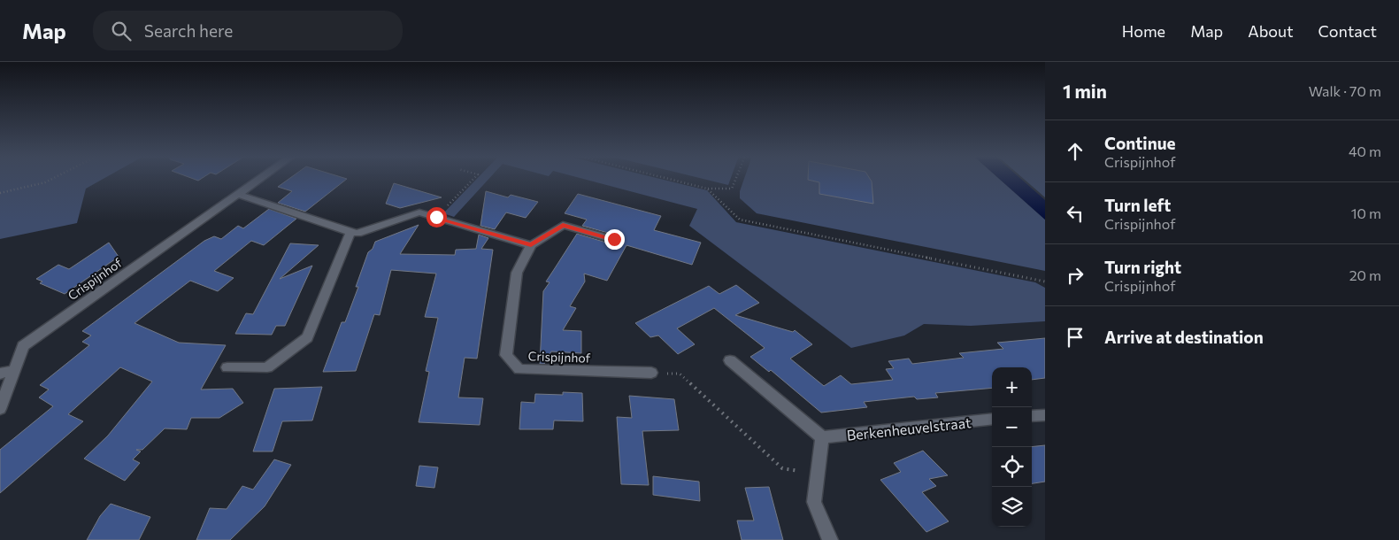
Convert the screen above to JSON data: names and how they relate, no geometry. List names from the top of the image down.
{
  "streets": {
    "street": ["Crispijnhof", "Berkenheuvelstraat"]
  },
  "page": {
    "header": "Map",
    "search": "Search here",
    "nav": [
      "Home",
      "Map",
      "About",
      "Contact"
    ],
    "heading": ["1 min", "Walk · 70 m"],
    "list": [
      ["Continue", "Crispijnhof", "40 m"],
      ["Turn left", "Crispijnhof", "10 m"],
      ["Turn right", "Crispijnhof", "20 m"],
      "Arrive at destination"
    ],
    "map_buttons": ["+", "−"]
  }
}
